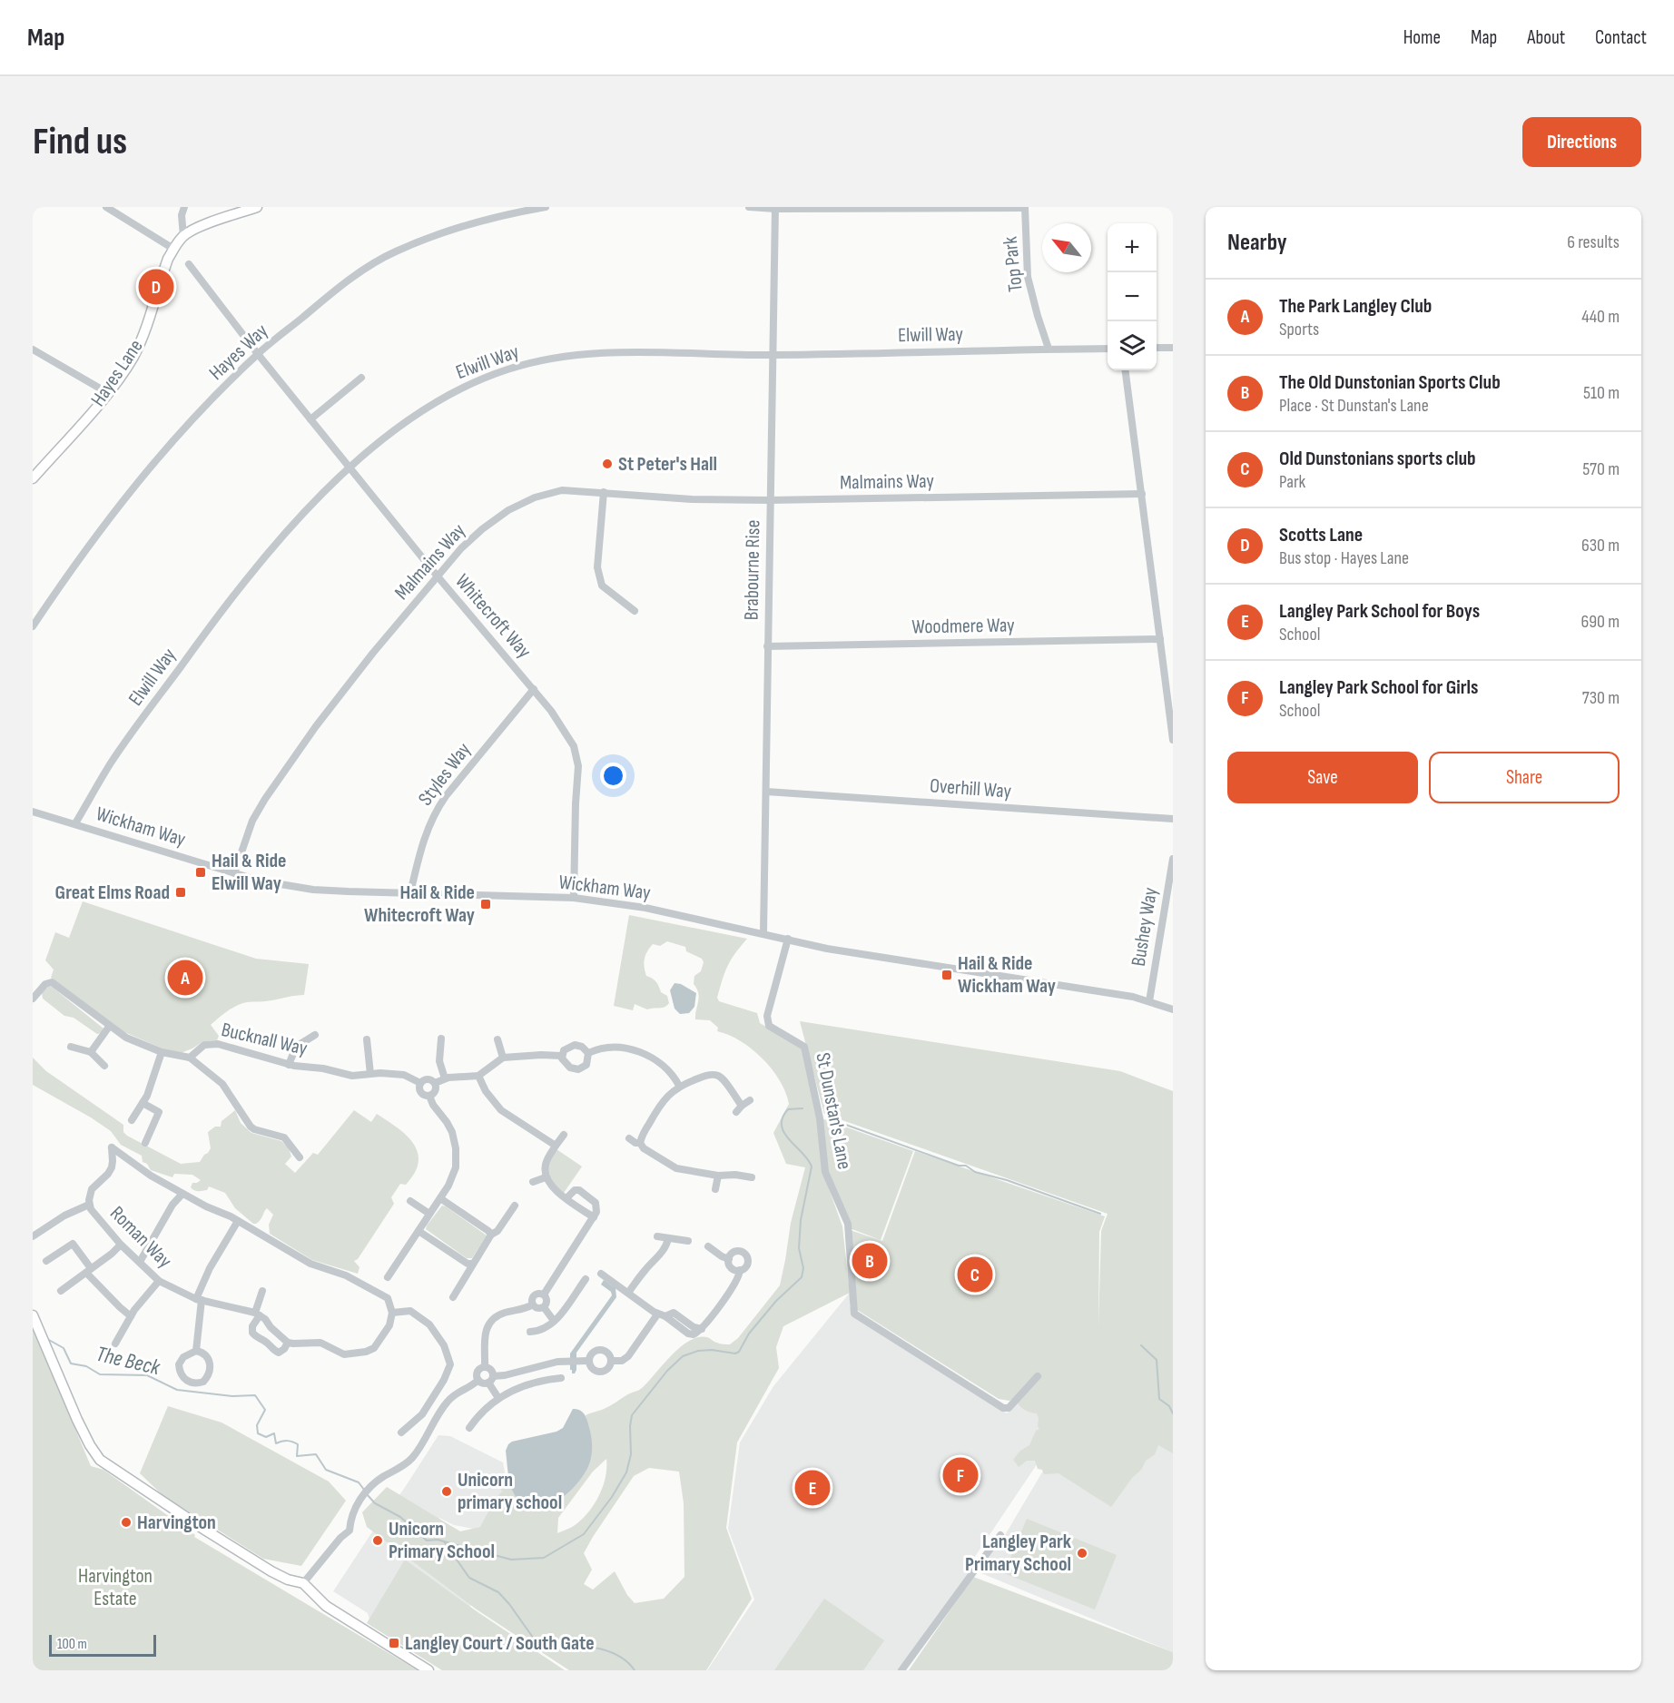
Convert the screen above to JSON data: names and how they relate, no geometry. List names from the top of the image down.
{
  "streets": {
    "main road": ["Hayes Lane"],
    "street": [
      "Top Park",
      "Elwill Way",
      "Hayes Way",
      "Malmains Way",
      "Brabourne Rise",
      "Whitecroft Way",
      "Woodmere Way",
      "Styles Way",
      "Overhill Way",
      "Wickham Way",
      "Bushey Way",
      "Bucknall Way",
      "St Dunstan's Lane",
      "Roman Way"
    ]
  },
  "crossings": [
    ["Top Park", "Elwill Way"],
    ["Elwill Way", "Brabourne Rise"],
    ["Elwill Way", "Whitecroft Way"],
    ["Elwill Way", "Wickham Way"],
    ["Hayes Way", "Whitecroft Way"],
    ["Malmains Way", "Brabourne Rise"],
    ["Malmains Way", "Whitecroft Way"],
    ["Malmains Way", "Wickham Way"],
    ["Brabourne Rise", "Woodmere Way"],
    ["Brabourne Rise", "Overhill Way"],
    ["Brabourne Rise", "Wickham Way"],
    ["Whitecroft Way", "Styles Way"],
    ["Whitecroft Way", "Wickham Way"],
    ["Styles Way", "Wickham Way"],
    ["Wickham Way", "Bushey Way"],
    ["Wickham Way", "St Dunstan's Lane"]
  ],
  "water": ["The Beck"],
  "parks": ["Harvington Estate"],
  "places": {
    "other": [
      "St Peter's Hall",
      "Unicorn primary school",
      "Harvington",
      "Unicorn Primary School",
      "Langley Park Primary School"
    ],
    "transit": [
      "Hail & Ride Elwill Way",
      "Great Elms Road",
      "Hail & Ride Whitecroft Way",
      "Hail & Ride Wickham Way",
      "Langley Court / South Gate"
    ]
  },
  "scale_bar": "100 m",
  "north": "top left",
  "page": {
    "header": "Map",
    "nav": [
      "Home",
      "Map",
      "About",
      "Contact"
    ],
    "buttons": [
      "Directions",
      ["Save", "Share"]
    ],
    "title": "Find us",
    "heading": ["Nearby", "6 results"],
    "map_buttons": ["+", "−"],
    "pins": [
      "D",
      "A",
      "B",
      "C",
      "F",
      "E"
    ],
    "list": [
      {
        "mark": "A",
        "name": "The Park Langley Club",
        "note": "Sports",
        "value": "440 m"
      },
      {
        "mark": "B",
        "name": "The Old Dunstonian Sports Club",
        "note": "Place · St Dunstan's Lane",
        "value": "510 m"
      },
      {
        "mark": "C",
        "name": "Old Dunstonians sports club",
        "note": "Park",
        "value": "570 m"
      },
      {
        "mark": "D",
        "name": "Scotts Lane",
        "note": "Bus stop · Hayes Lane",
        "value": "630 m"
      },
      {
        "mark": "E",
        "name": "Langley Park School for Boys",
        "note": "School",
        "value": "690 m"
      },
      {
        "mark": "F",
        "name": "Langley Park School for Girls",
        "note": "School",
        "value": "730 m"
      }
    ],
    "scale": "100 m"
  }
}
